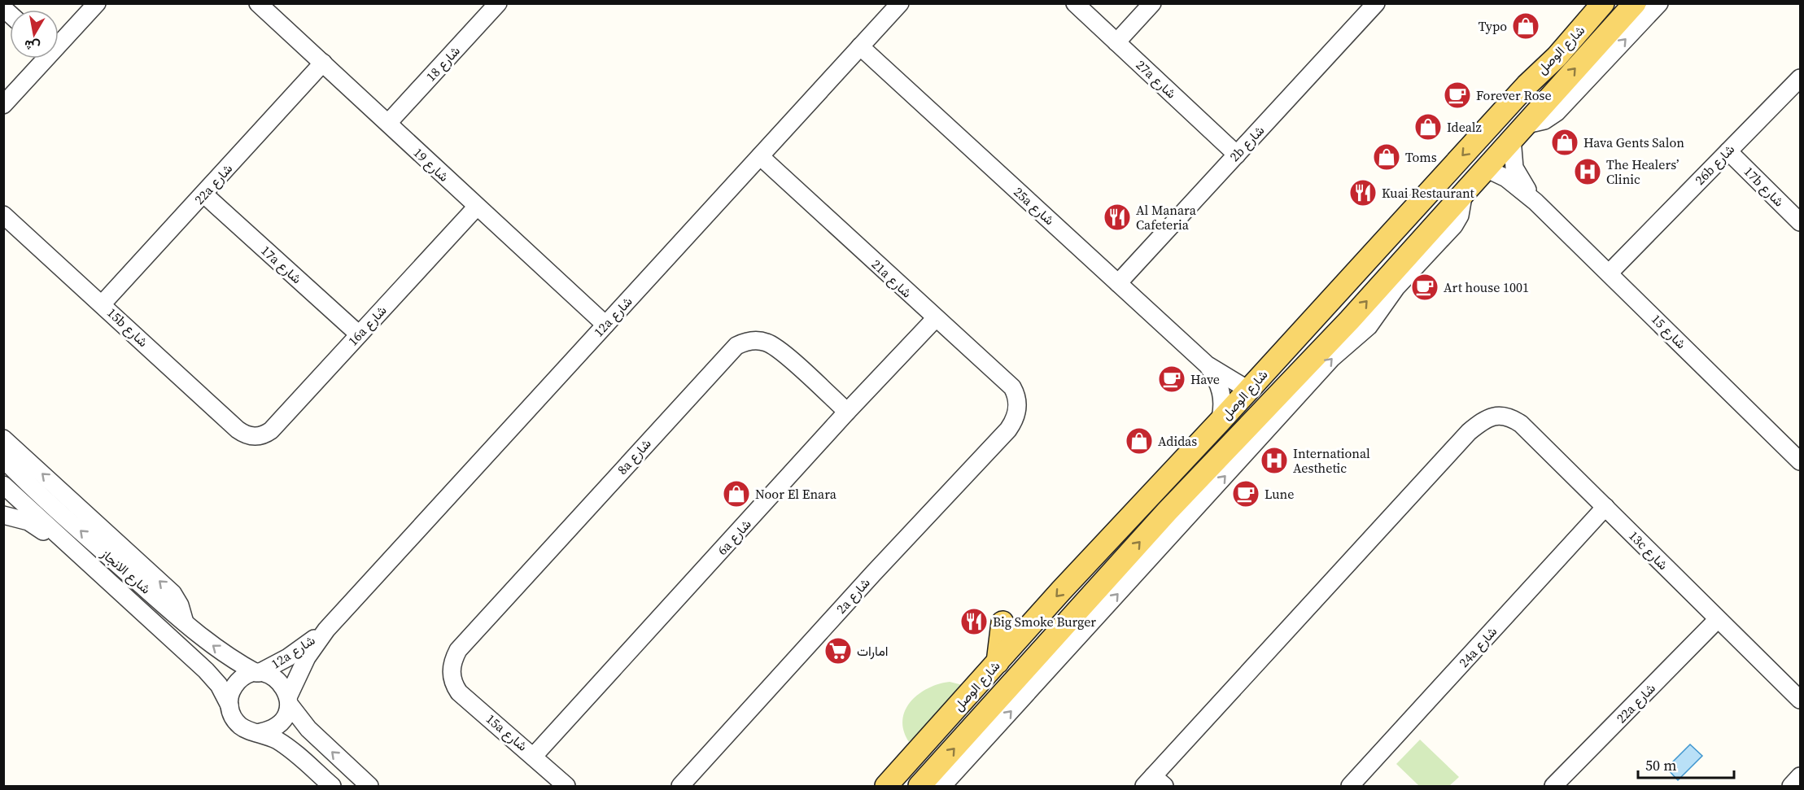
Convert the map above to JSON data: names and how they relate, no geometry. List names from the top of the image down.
{
  "streets": {
    "main road": ["شارع الوصل"],
    "street": [
      "شارع 18",
      "27a شارع",
      "2b شارع",
      "شارع 19",
      "26b شارع",
      "22a شارع",
      "17b شارع",
      "25a شارع",
      "17a شارع",
      "21a شارع",
      "12a شارع",
      "16a شارع",
      "15b شارع",
      "شارع 15",
      "8a شارع",
      "6a شارع",
      "13c شارع",
      "شارع الانجاز",
      "2a شارع",
      "24a شارع",
      "15a شارع"
    ]
  },
  "crossings": [
    ["شارع الوصل", "25a شارع"],
    ["شارع الوصل", "شارع 15"],
    ["شارع 18", "شارع 19"],
    ["27a شارع", "2b شارع"],
    ["2b شارع", "25a شارع"],
    ["شارع 19", "22a شارع"],
    ["شارع 19", "12a شارع"],
    ["شارع 19", "16a شارع"],
    ["26b شارع", "17b شارع"],
    ["26b شارع", "شارع 15"],
    ["22a شارع", "17a شارع"],
    ["22a شارع", "15b شارع"],
    ["22a شارع", "13c شارع"],
    ["25a شارع", "12a شارع"],
    ["17a شارع", "16a شارع"],
    ["21a شارع", "12a شارع"],
    ["21a شارع", "6a شارع"],
    ["21a شارع", "2a شارع"],
    ["12a شارع", "شارع الانجاز"],
    ["16a شارع", "15b شارع"],
    ["8a شارع", "6a شارع"],
    ["8a شارع", "15a شارع"],
    ["6a شارع", "15a شارع"],
    ["13c شارع", "24a شارع"]
  ],
  "places": {
    "shop": [
      "Typo",
      "Idealz",
      "Hava Gents Salon",
      "Toms",
      "Adidas",
      "Noor El Enara"
    ],
    "cafe": [
      "Forever Rose",
      "Art house 1001",
      "Have",
      "Lune"
    ],
    "hospital": ["The Healers’ Clinic", "International Aesthetic"],
    "restaurant": ["Kuai Restaurant", "Al Manara Cafeteria", "Big Smoke Burger"],
    "supermarket": ["امارات"]
  },
  "scale_bar": "50 m",
  "north": "bottom"
}
